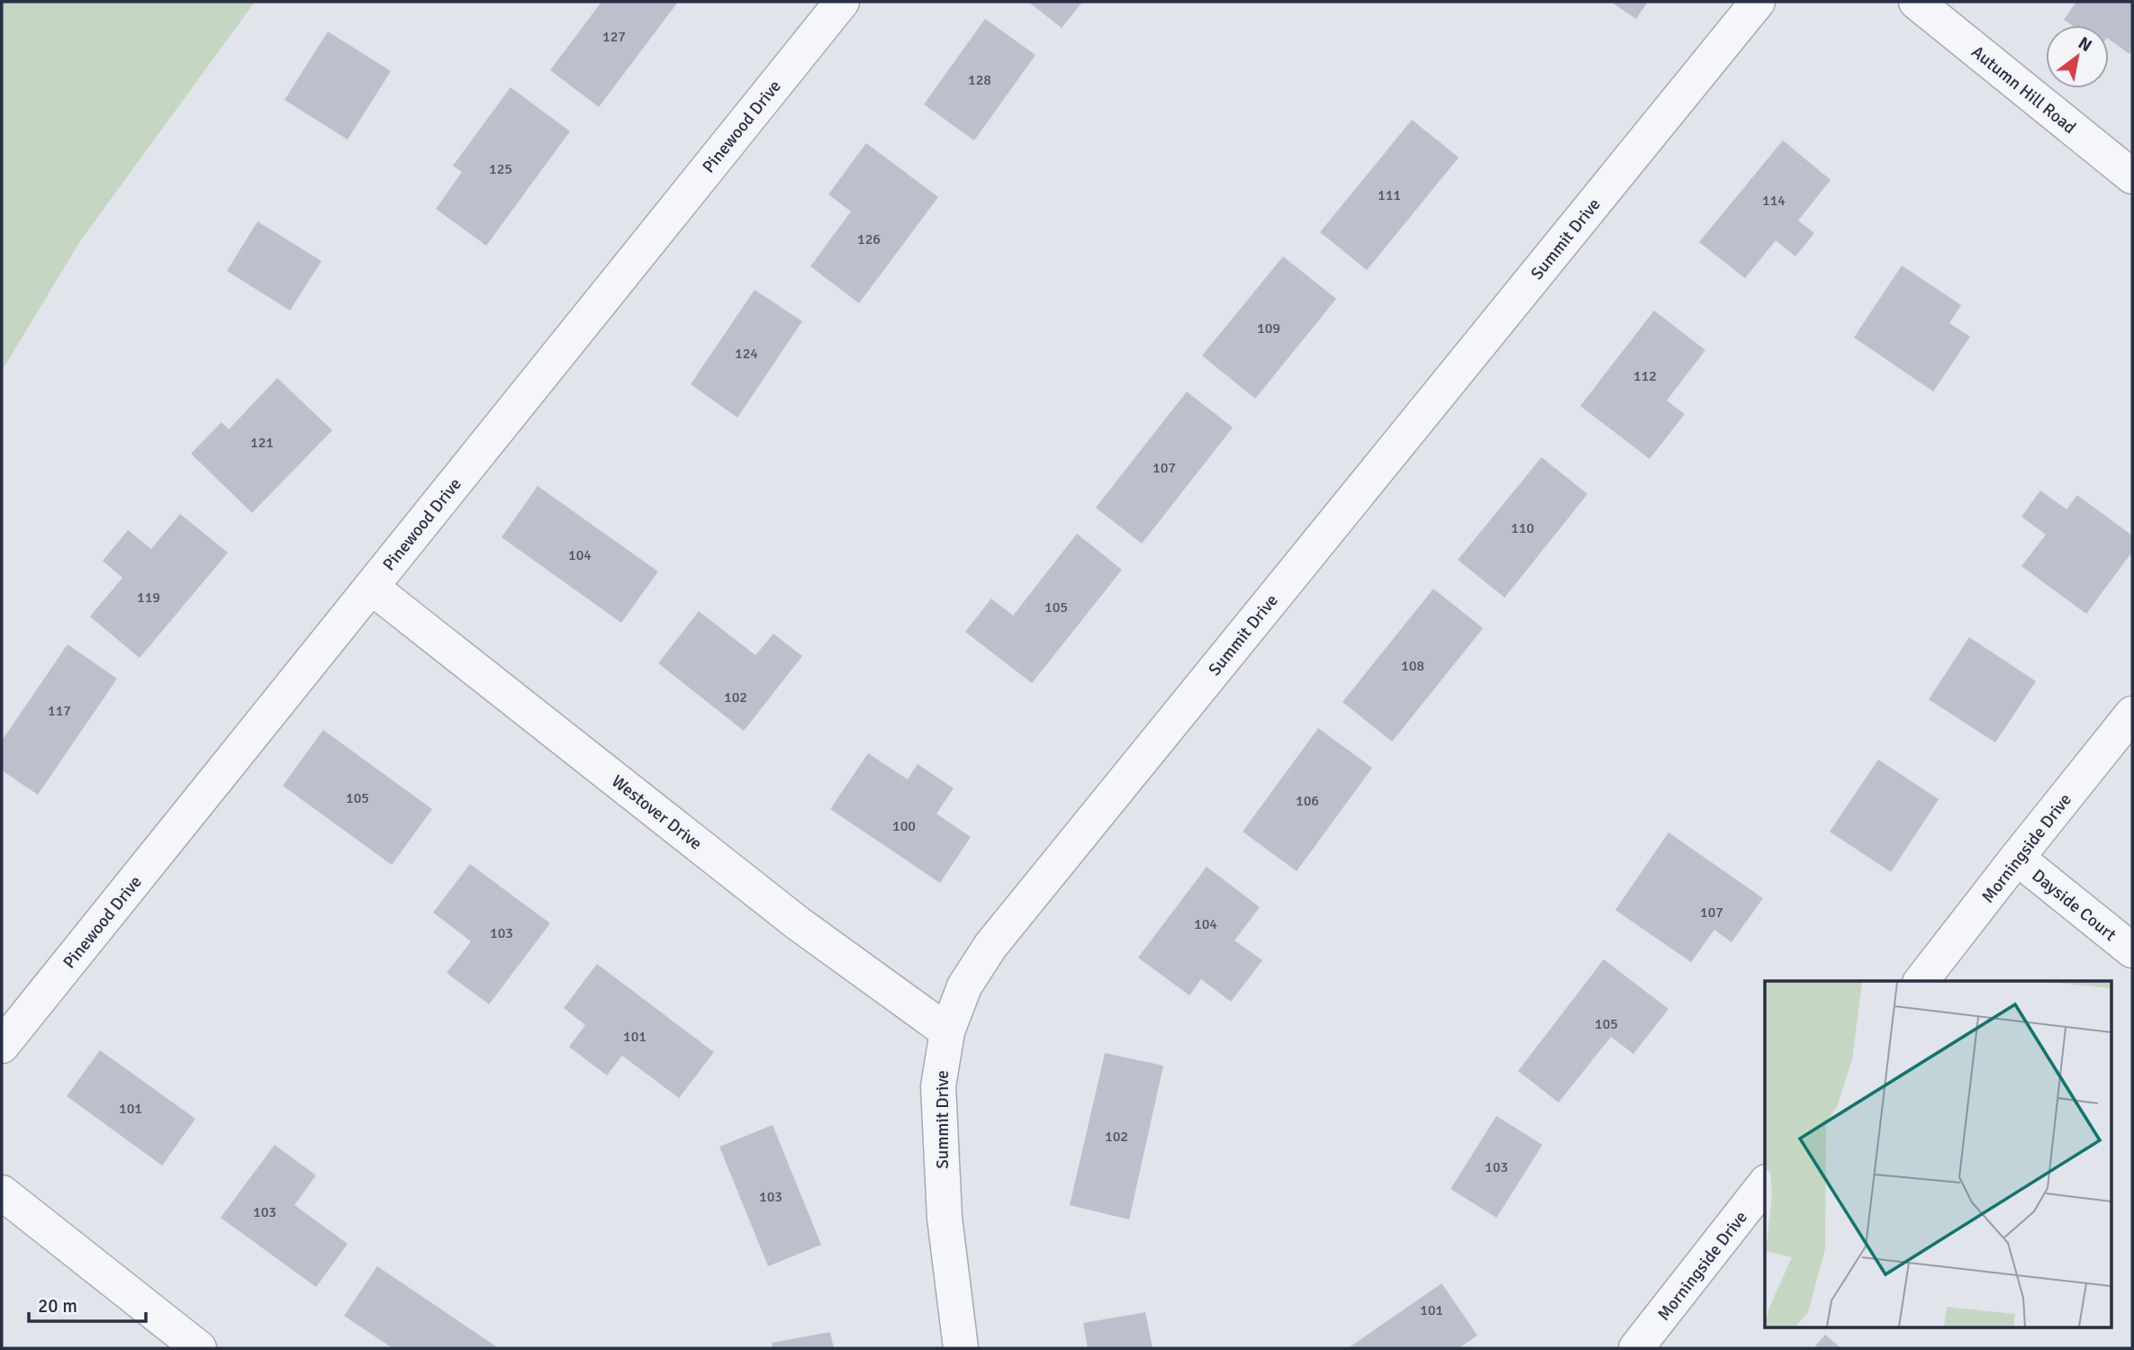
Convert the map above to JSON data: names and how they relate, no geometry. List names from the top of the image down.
{
  "streets": {
    "street": [
      "Autumn Hill Road",
      "Pinewood Drive",
      "Summit Drive",
      "Westover Drive",
      "Morningside Drive",
      "Dayside Court"
    ]
  },
  "crossings": [
    ["Pinewood Drive", "Westover Drive"],
    ["Summit Drive", "Westover Drive"],
    ["Morningside Drive", "Dayside Court"]
  ],
  "house_numbers": [
    "127",
    "128",
    "125",
    "111",
    "114",
    "126",
    "109",
    "124",
    "112",
    "121",
    "107",
    "110",
    "104",
    "119",
    "105",
    "108",
    "102",
    "117",
    "105",
    "106",
    "100",
    "107",
    "104",
    "103",
    "105",
    "101",
    "101",
    "102",
    "103",
    "103",
    "103",
    "101"
  ],
  "scale_bar": "20 m",
  "north": "top right"
}
